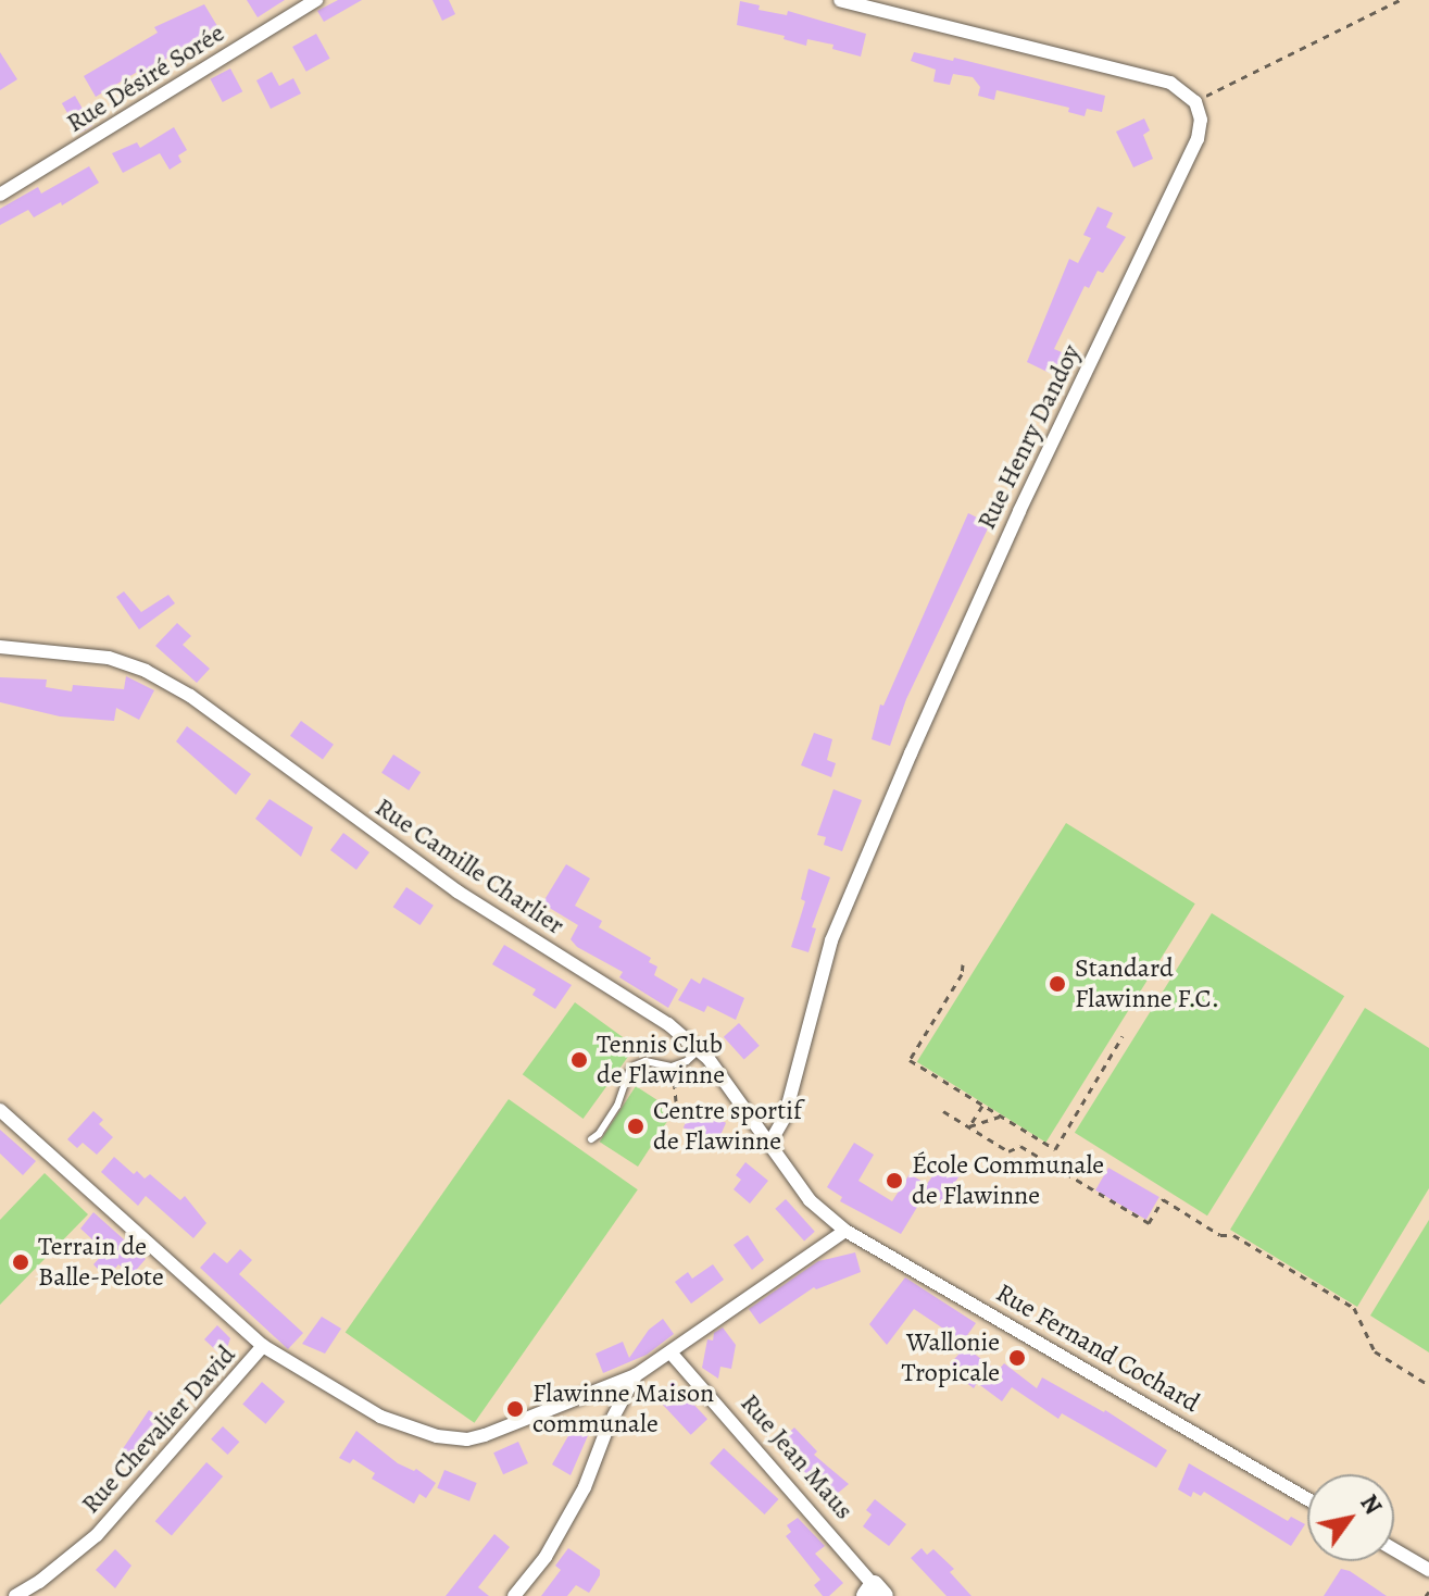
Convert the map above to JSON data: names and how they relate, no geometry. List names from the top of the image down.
{
  "streets": {
    "street": [
      "Rue Désiré Sorée",
      "Rue Henry Dandoy",
      "Rue Camille Charlier",
      "Rue Fernand Cochard",
      "Rue Chevalier David",
      "Rue Jean Maus"
    ]
  },
  "crossings": [
    ["Rue Henry Dandoy", "Rue Camille Charlier"],
    ["Rue Camille Charlier", "Rue Fernand Cochard"],
    ["Rue Camille Charlier", "Rue Chevalier David"],
    ["Rue Fernand Cochard", "Rue Chevalier David"],
    ["Rue Chevalier David", "Rue Jean Maus"]
  ],
  "places": [
    "Standard Flawinne F.C.",
    "Tennis Club de Flawinne",
    "Centre sportif de Flawinne",
    "École Communale de Flawinne",
    "Terrain de Balle-Pelote",
    "Wallonie Tropicale",
    "Flawinne Maison communale"
  ],
  "north": "top right"
}
